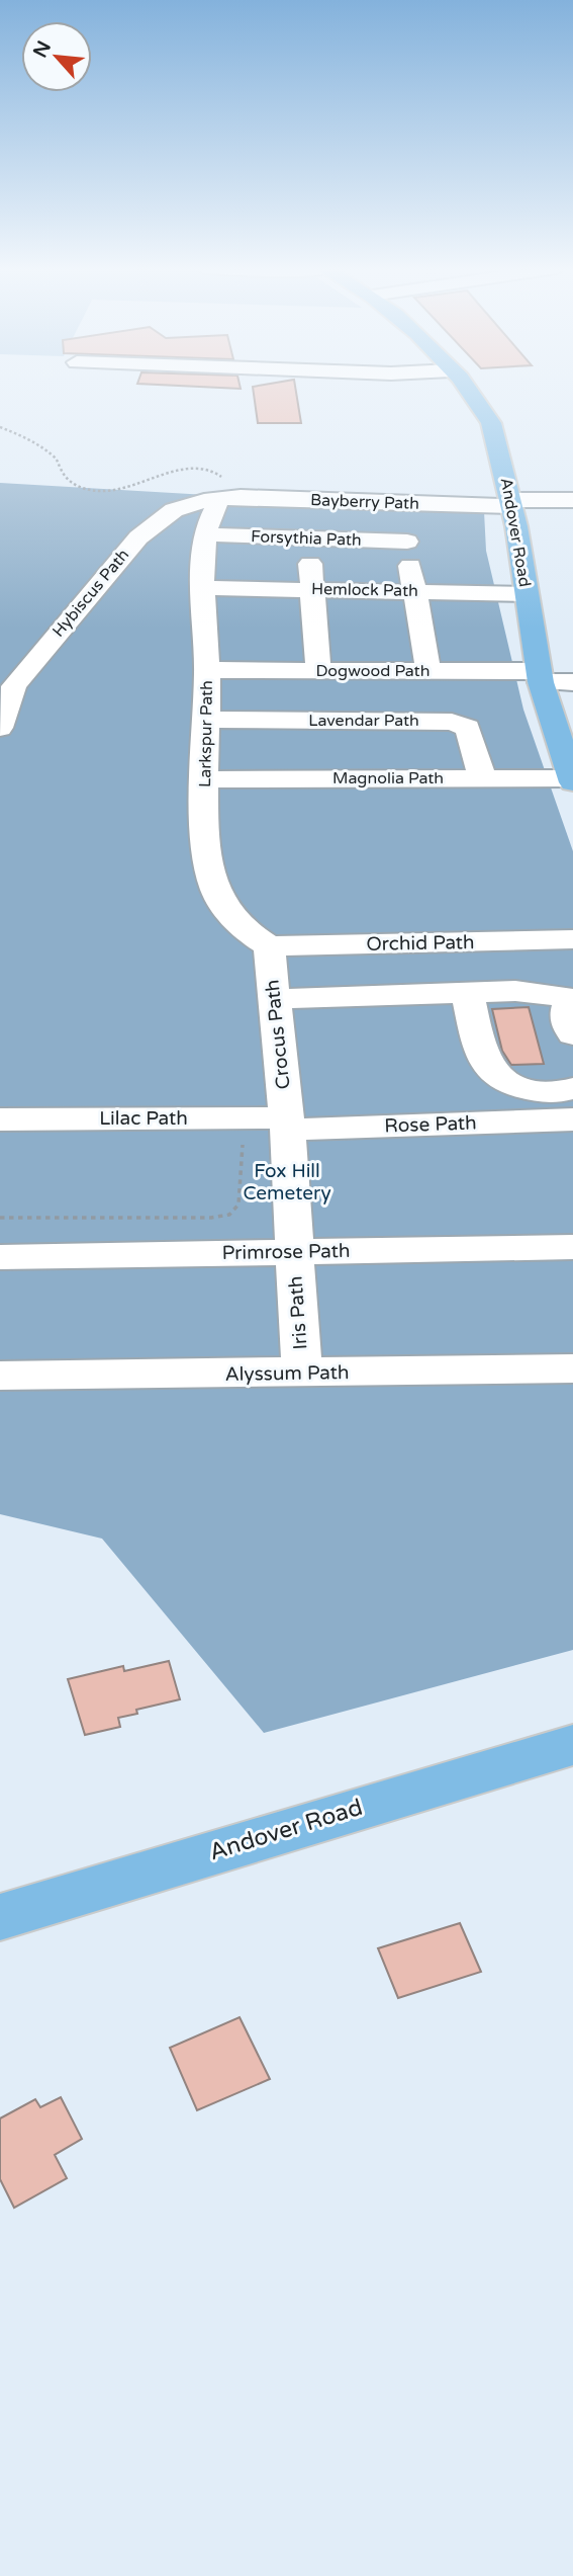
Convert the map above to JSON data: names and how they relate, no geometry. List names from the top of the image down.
{
  "streets": {
    "main road": ["Andover Road"],
    "street": [
      "Bayberry Path",
      "Forsythia Path",
      "Hemlock Path",
      "Hybiscus Path",
      "Dogwood Path",
      "Lavendar Path",
      "Larkspur Path",
      "Magnolia Path",
      "Orchid Path",
      "Crocus Path",
      "Lilac Path",
      "Rose Path",
      "Primrose Path",
      "Iris Path",
      "Alyssum Path"
    ]
  },
  "crossings": [
    ["Bayberry Path", "Andover Road"],
    ["Bayberry Path", "Hybiscus Path"],
    ["Bayberry Path", "Larkspur Path"],
    ["Andover Road", "Hemlock Path"],
    ["Andover Road", "Dogwood Path"],
    ["Andover Road", "Magnolia Path"],
    ["Forsythia Path", "Larkspur Path"],
    ["Hemlock Path", "Larkspur Path"],
    ["Hybiscus Path", "Larkspur Path"],
    ["Dogwood Path", "Larkspur Path"],
    ["Lavendar Path", "Larkspur Path"],
    ["Lavendar Path", "Magnolia Path"],
    ["Larkspur Path", "Magnolia Path"],
    ["Larkspur Path", "Orchid Path"],
    ["Larkspur Path", "Crocus Path"],
    ["Orchid Path", "Crocus Path"],
    ["Crocus Path", "Lilac Path"],
    ["Crocus Path", "Rose Path"],
    ["Crocus Path", "Primrose Path"],
    ["Crocus Path", "Iris Path"],
    ["Lilac Path", "Rose Path"],
    ["Primrose Path", "Iris Path"],
    ["Iris Path", "Alyssum Path"]
  ],
  "parks": ["Fox Hill Cemetery"],
  "north": "top left"
}
